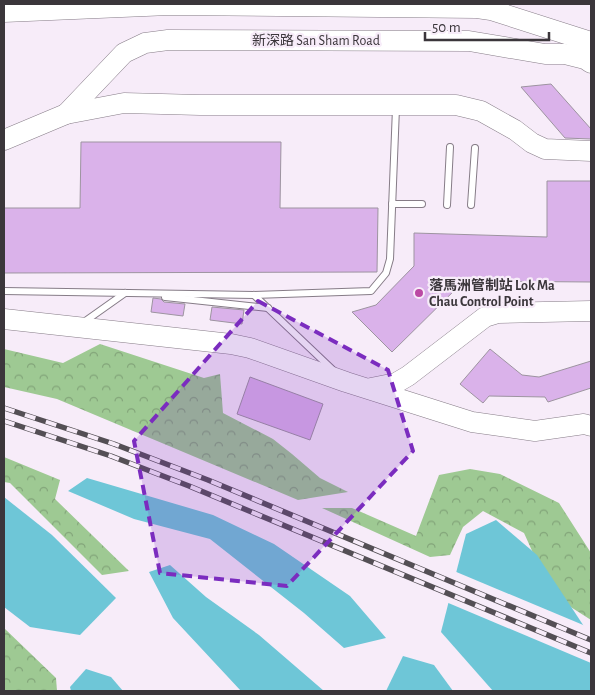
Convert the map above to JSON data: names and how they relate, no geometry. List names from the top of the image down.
{
  "streets": {
    "main road": ["新深路 San Sham Road"]
  },
  "places": ["落馬洲管制站 Lok Ma Chau Control Point"],
  "scale_bar": "50 m"
}
